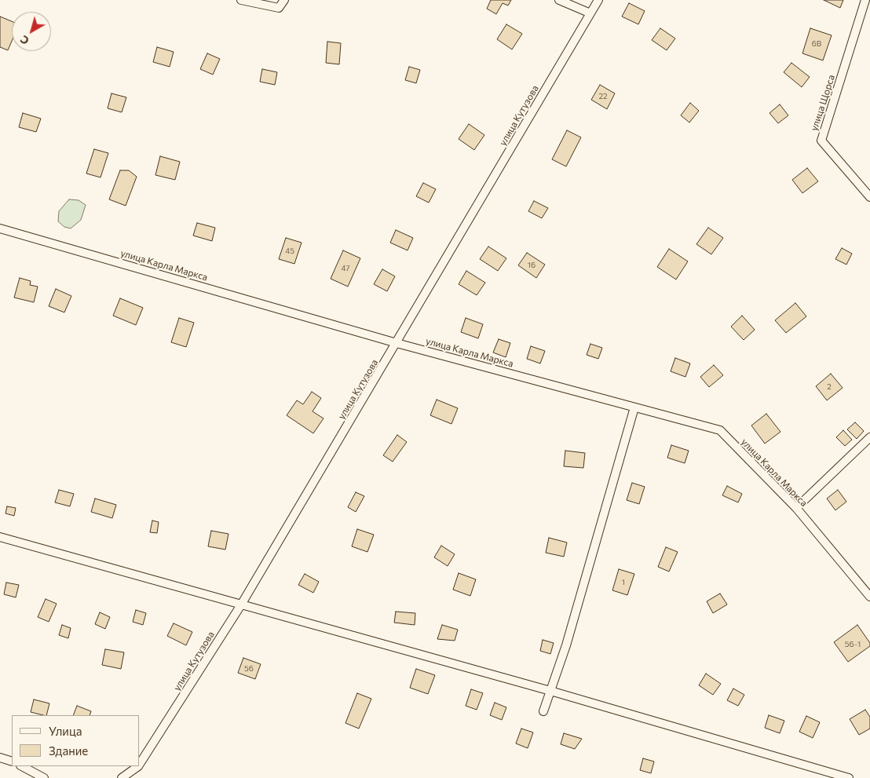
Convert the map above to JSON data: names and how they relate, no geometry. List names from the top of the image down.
{
  "streets": {
    "street": ["улица Щорса", "улица Кутузова", "улица Карла Маркса"]
  },
  "crossings": [
    ["улица Кутузова", "улица Карла Маркса"]
  ],
  "house_numbers": [
    "6В",
    "22",
    "45",
    "16",
    "47",
    "2",
    "1",
    "56-1",
    "56"
  ],
  "legend": ["Улица", "Здание"],
  "north": "bottom left"
}
